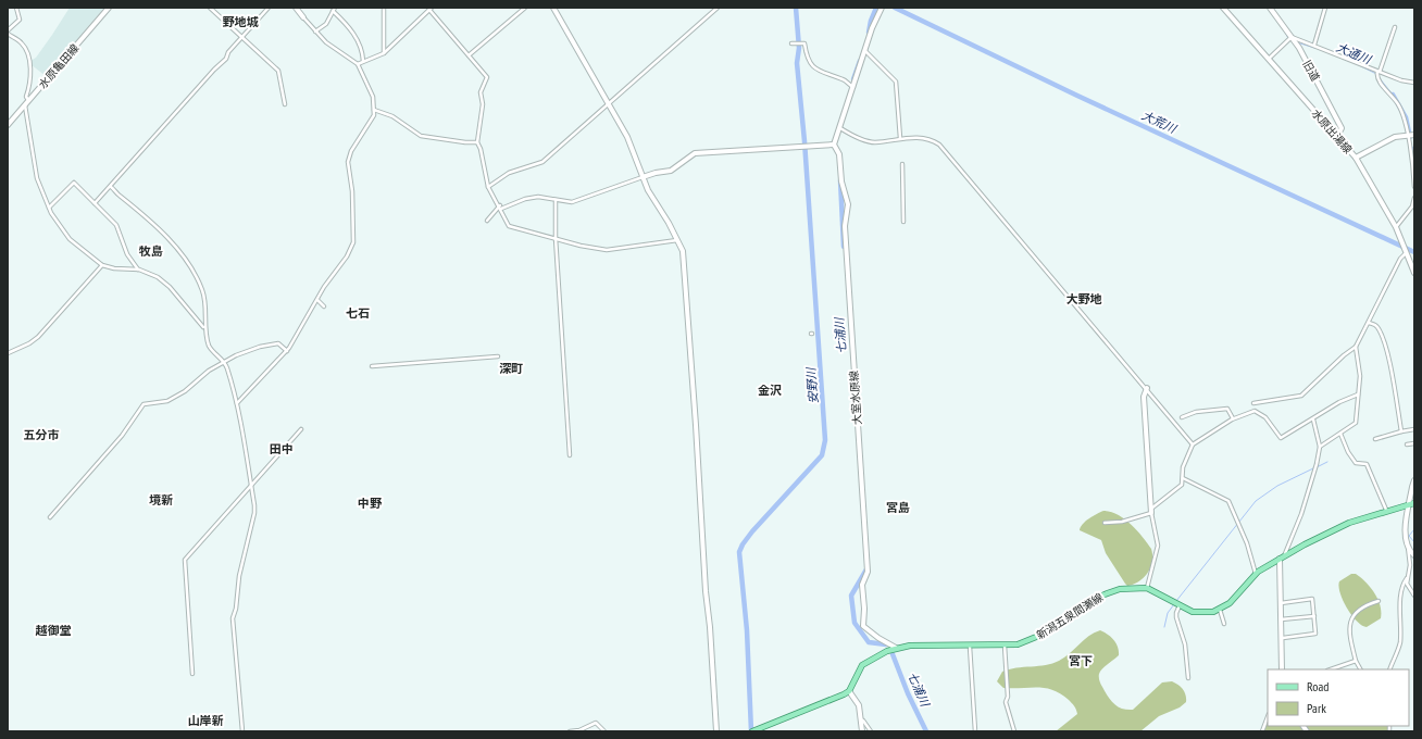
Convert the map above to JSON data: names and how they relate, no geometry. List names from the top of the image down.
{
  "streets": {
    "main road": ["新潟五泉間瀬線"],
    "street": [
      "水原亀田線",
      "旧道",
      "水原出湯線",
      "大室水原線"
    ]
  },
  "crossings": [
    ["旧道", "水原出湯線"],
    ["大室水原線", "新潟五泉間瀬線"]
  ],
  "districts": [
    "野地城",
    "牧島",
    "大野地",
    "七石",
    "深町",
    "金沢",
    "五分市",
    "田中",
    "境新",
    "中野",
    "宮島",
    "越御堂",
    "宮下",
    "山岸新"
  ],
  "water": [
    "大通川",
    "大荒川",
    "七浦川",
    "安野川"
  ],
  "legend": ["Road", "Park"]
}
